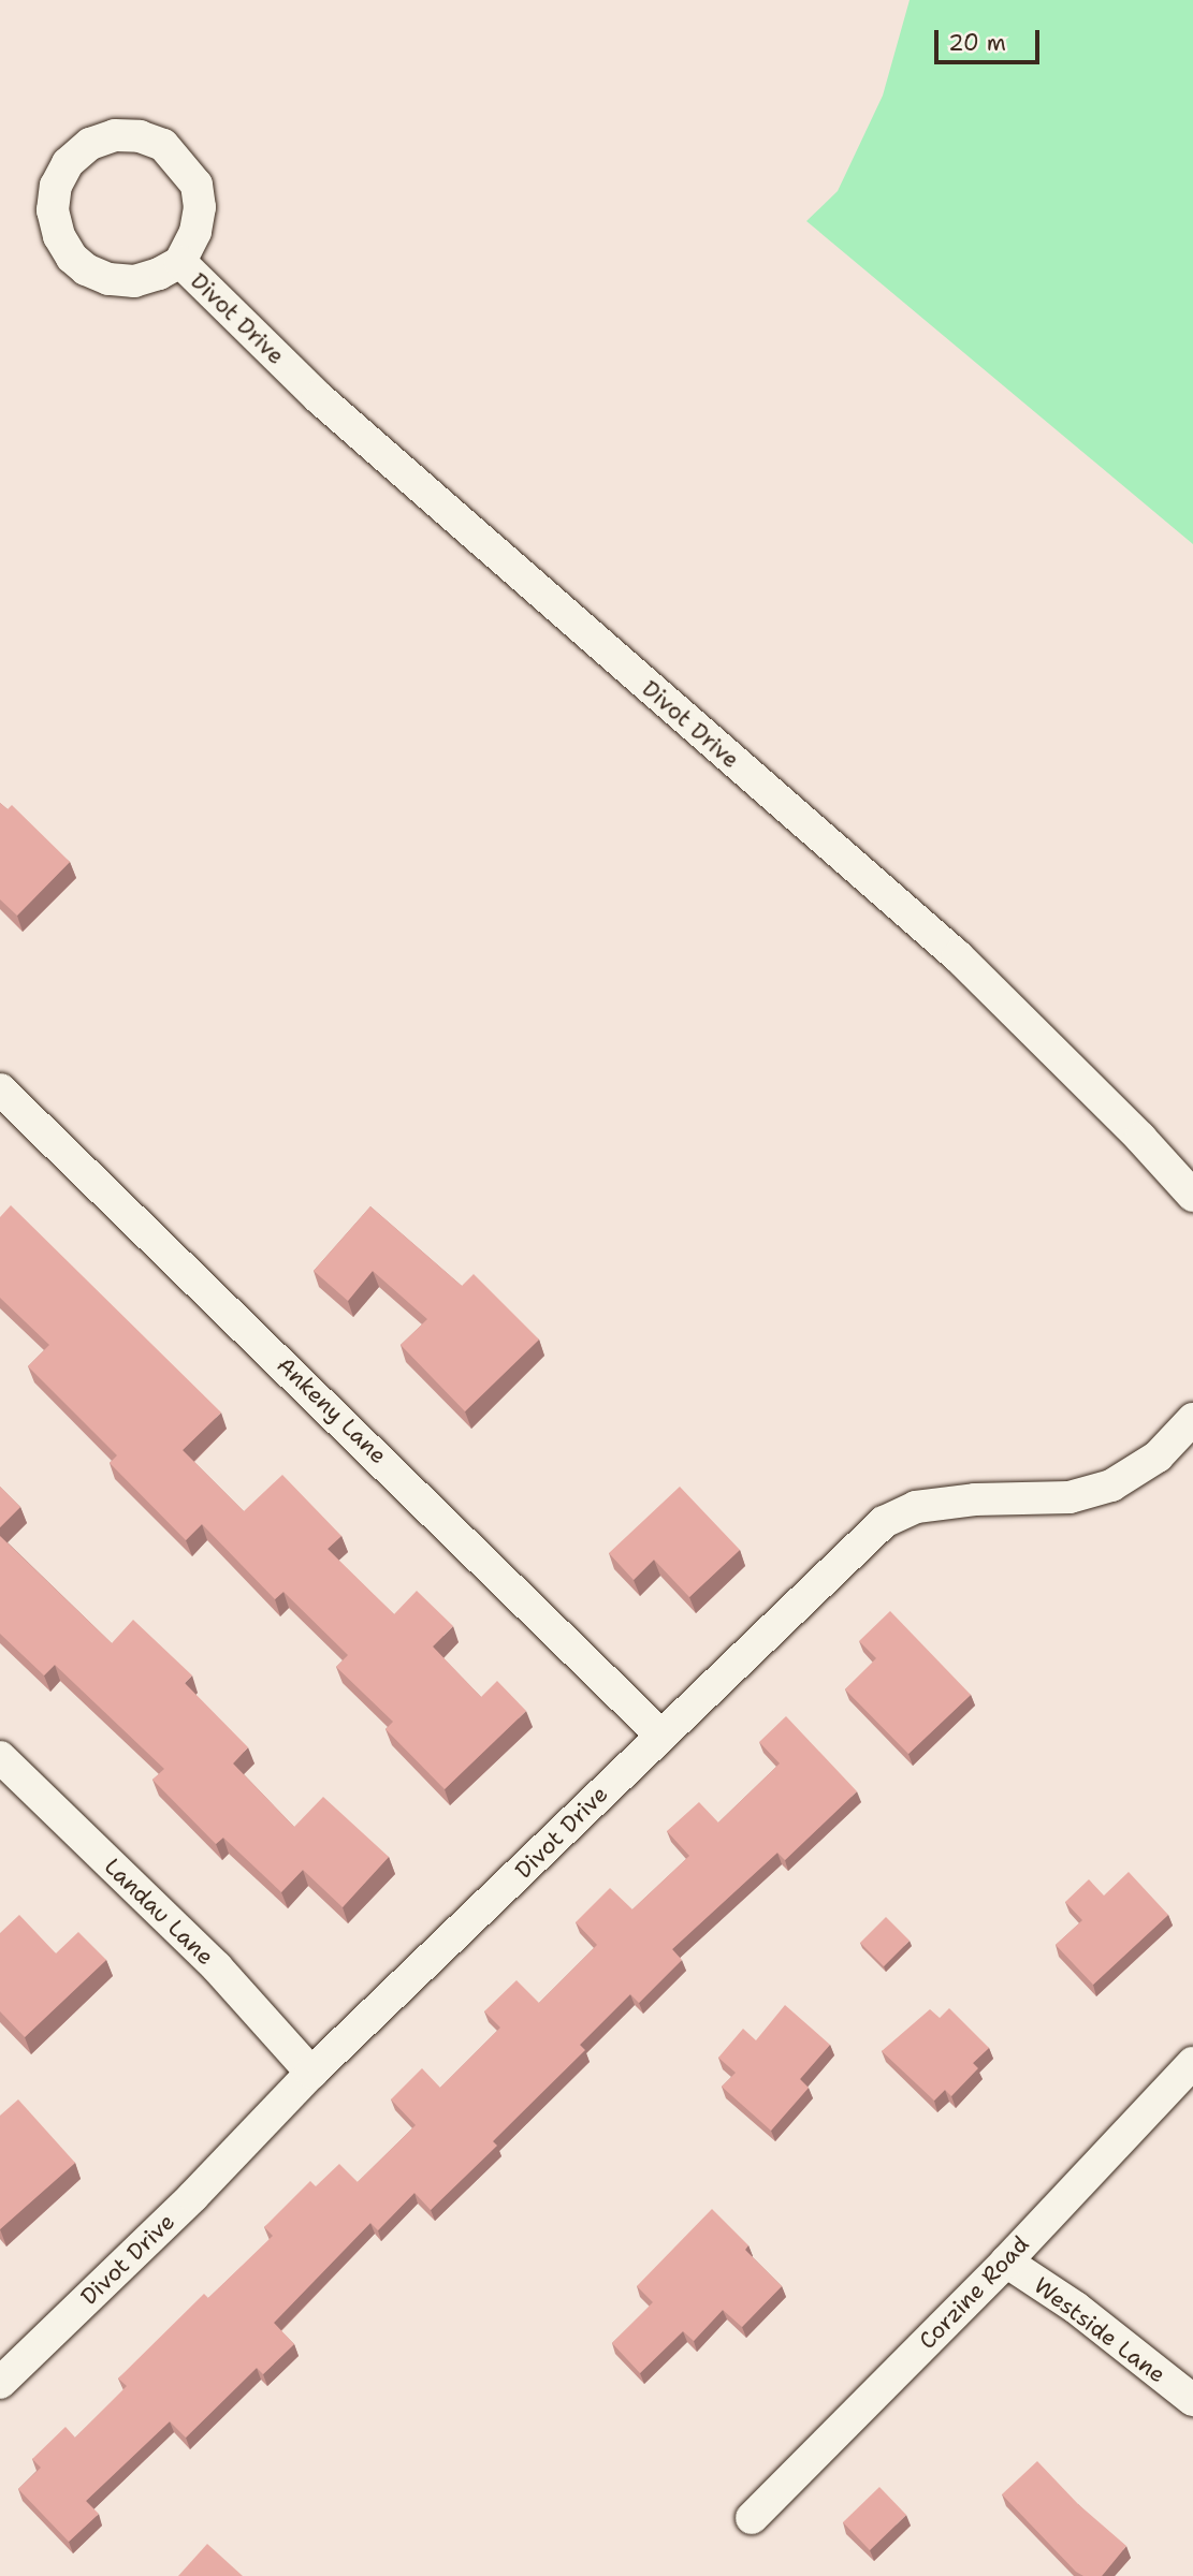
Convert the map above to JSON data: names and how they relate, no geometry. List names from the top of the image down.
{
  "streets": {
    "street": [
      "Divot Drive",
      "Ankeny Lane",
      "Landau Lane",
      "Corzine Road",
      "Westside Lane"
    ]
  },
  "crossings": [
    ["Divot Drive", "Ankeny Lane"],
    ["Divot Drive", "Landau Lane"],
    ["Corzine Road", "Westside Lane"]
  ],
  "scale_bar": "20 m"
}
